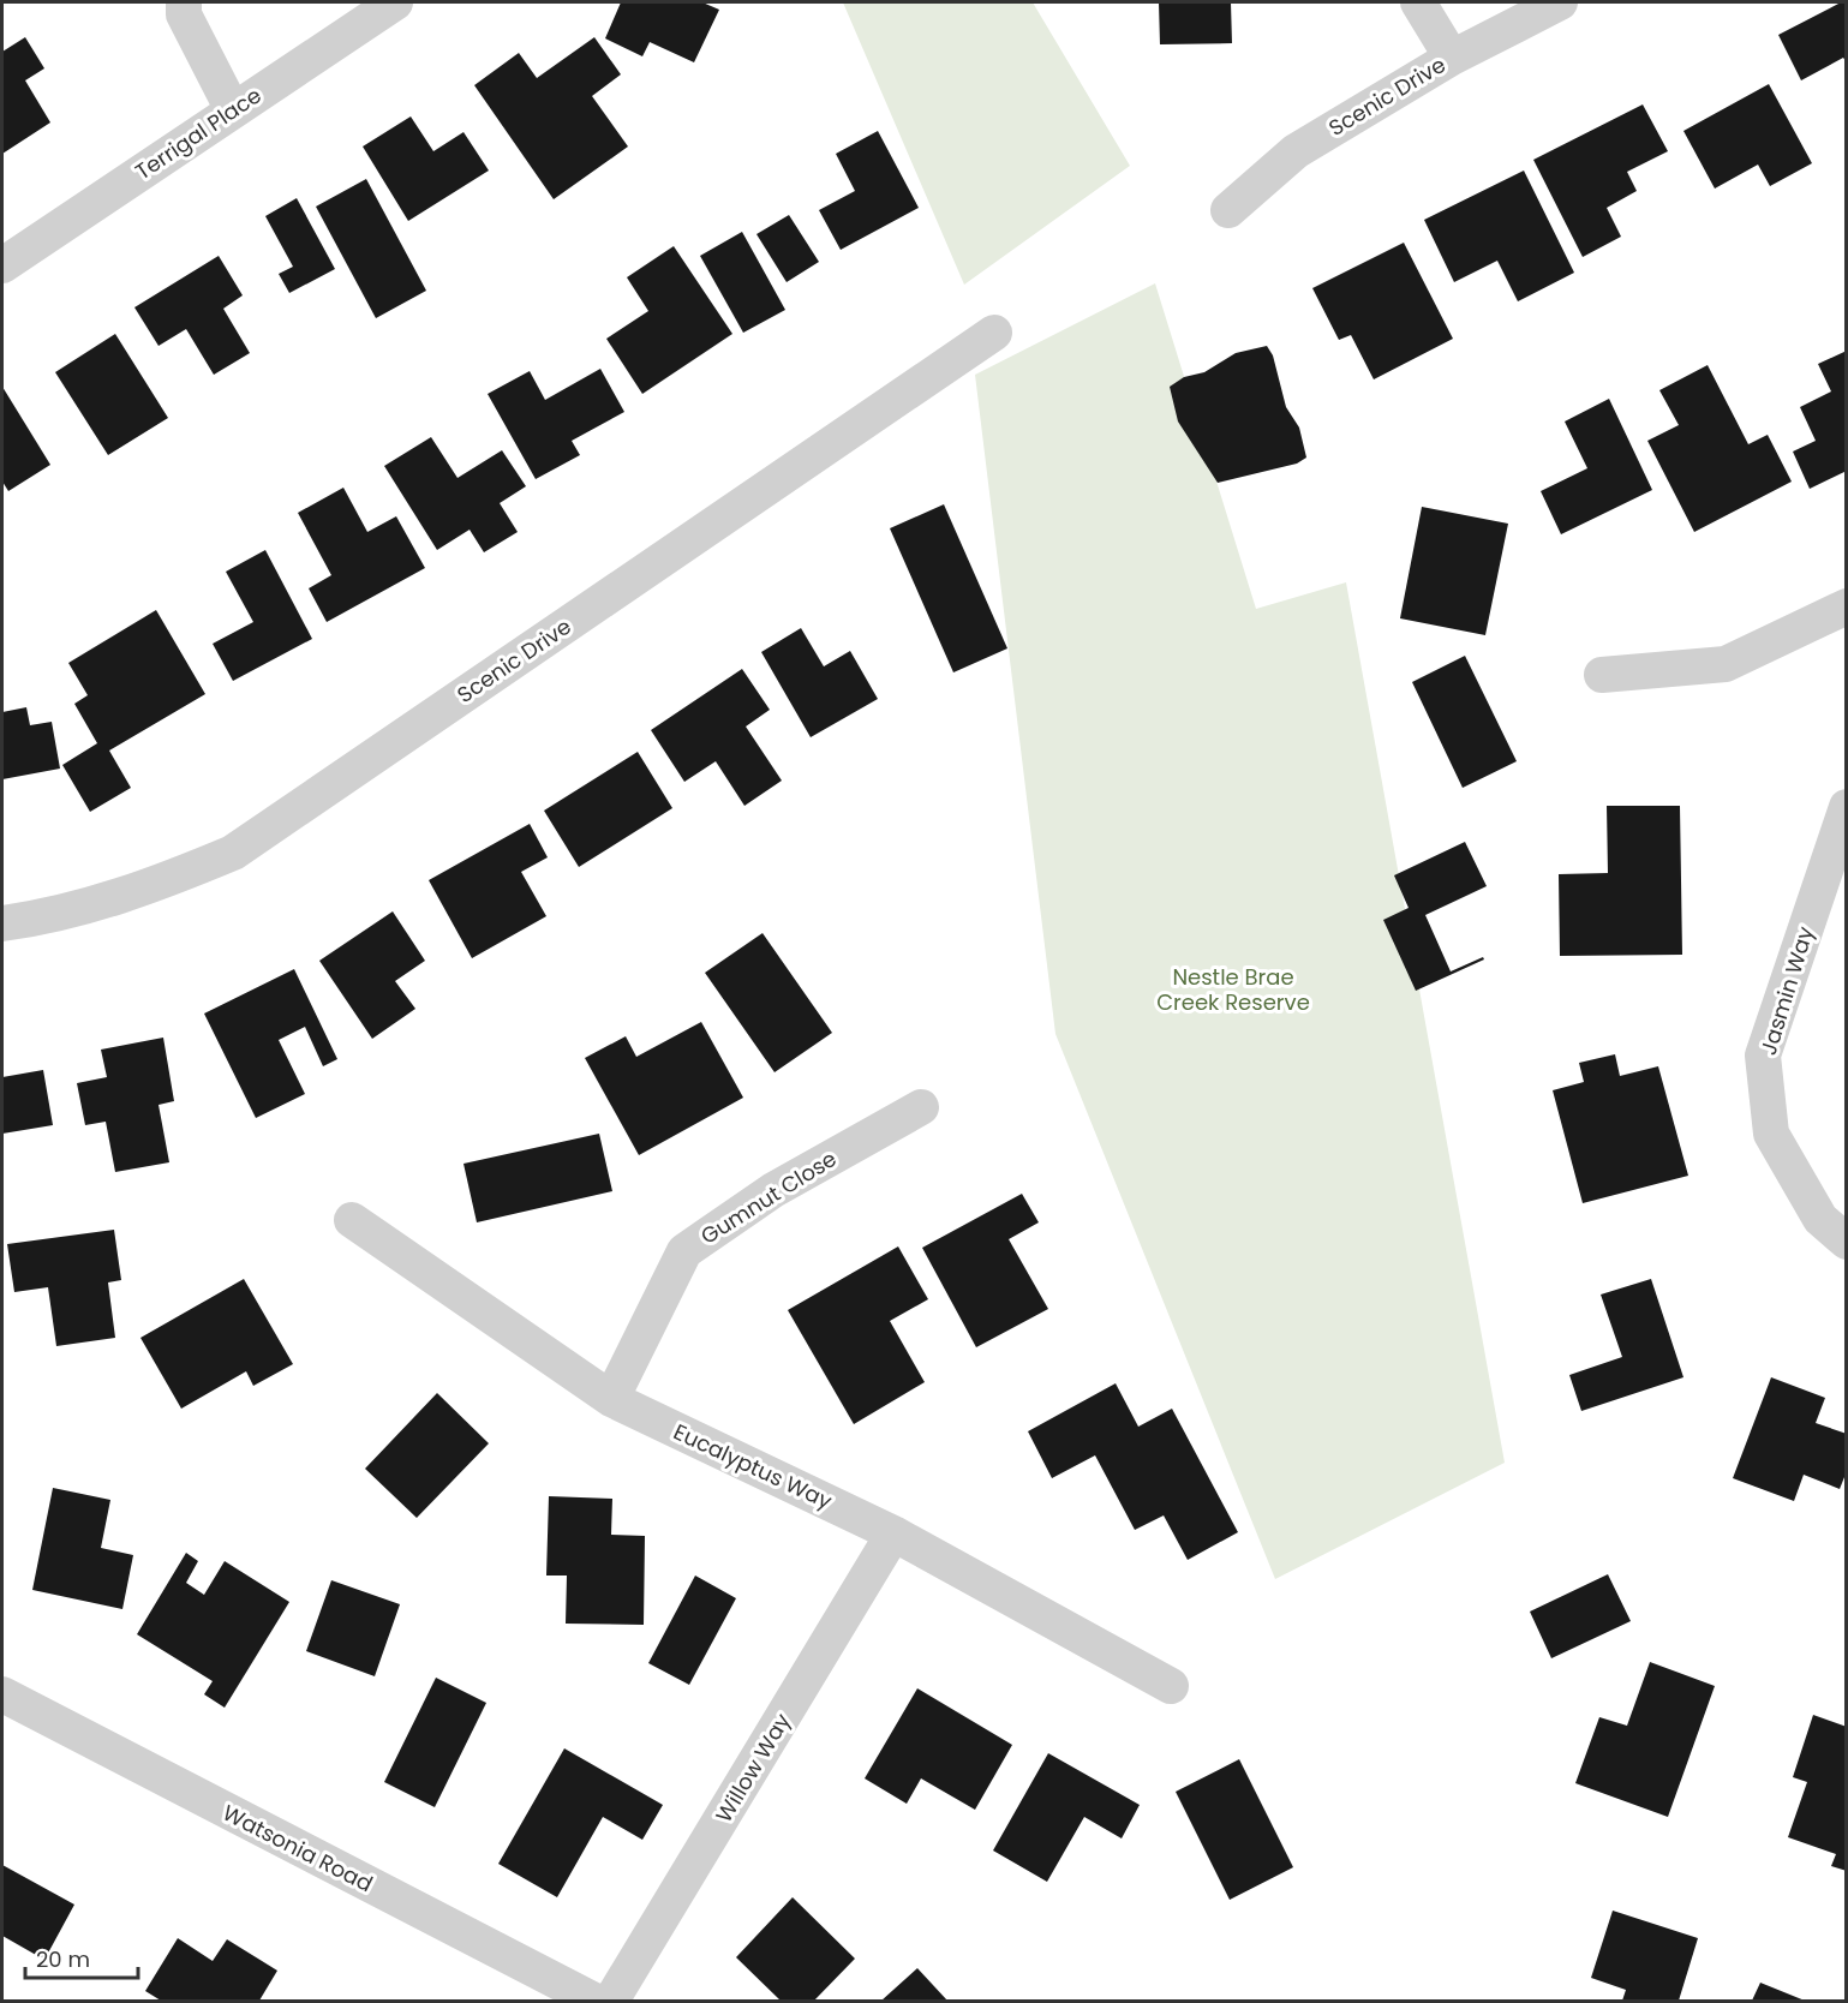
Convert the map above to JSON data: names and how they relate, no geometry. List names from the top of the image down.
{
  "streets": {
    "street": [
      "Scenic Drive",
      "Terrigal Place",
      "Jasmin Way",
      "Gumnut Close",
      "Eucalyptus Way",
      "Willow Way",
      "Watsonia Road"
    ]
  },
  "crossings": [
    ["Gumnut Close", "Eucalyptus Way"],
    ["Eucalyptus Way", "Willow Way"]
  ],
  "parks": ["Nestle Brae Creek Reserve"],
  "scale_bar": "20 m"
}
